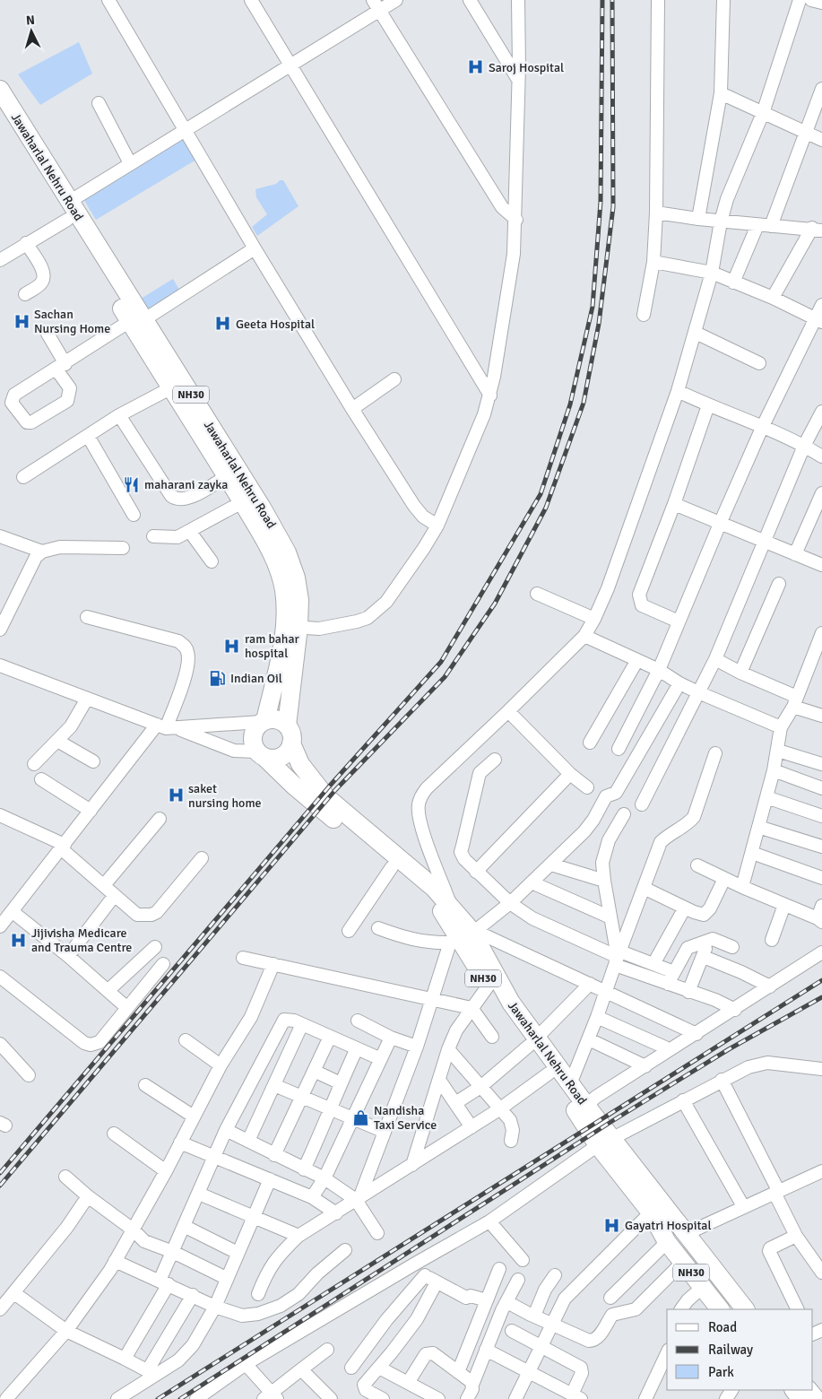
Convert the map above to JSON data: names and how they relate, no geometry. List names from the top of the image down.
{
  "streets": {
    "highway": ["Jawaharlal Nehru Road", "NH30"]
  },
  "places": {
    "hospital": [
      "Saroj Hospital",
      "Sachan Nursing Home",
      "Geeta Hospital",
      "ram bahar hospital",
      "saket nursing home",
      "Jijivisha Medicare and Trauma Centre",
      "Gayatri Hospital"
    ],
    "restaurant": ["maharani zayka"],
    "fuel station": ["Indian Oil"],
    "shop": ["Nandisha Taxi Service"]
  },
  "legend": ["Road", "Railway", "Park"],
  "north": "top"
}
